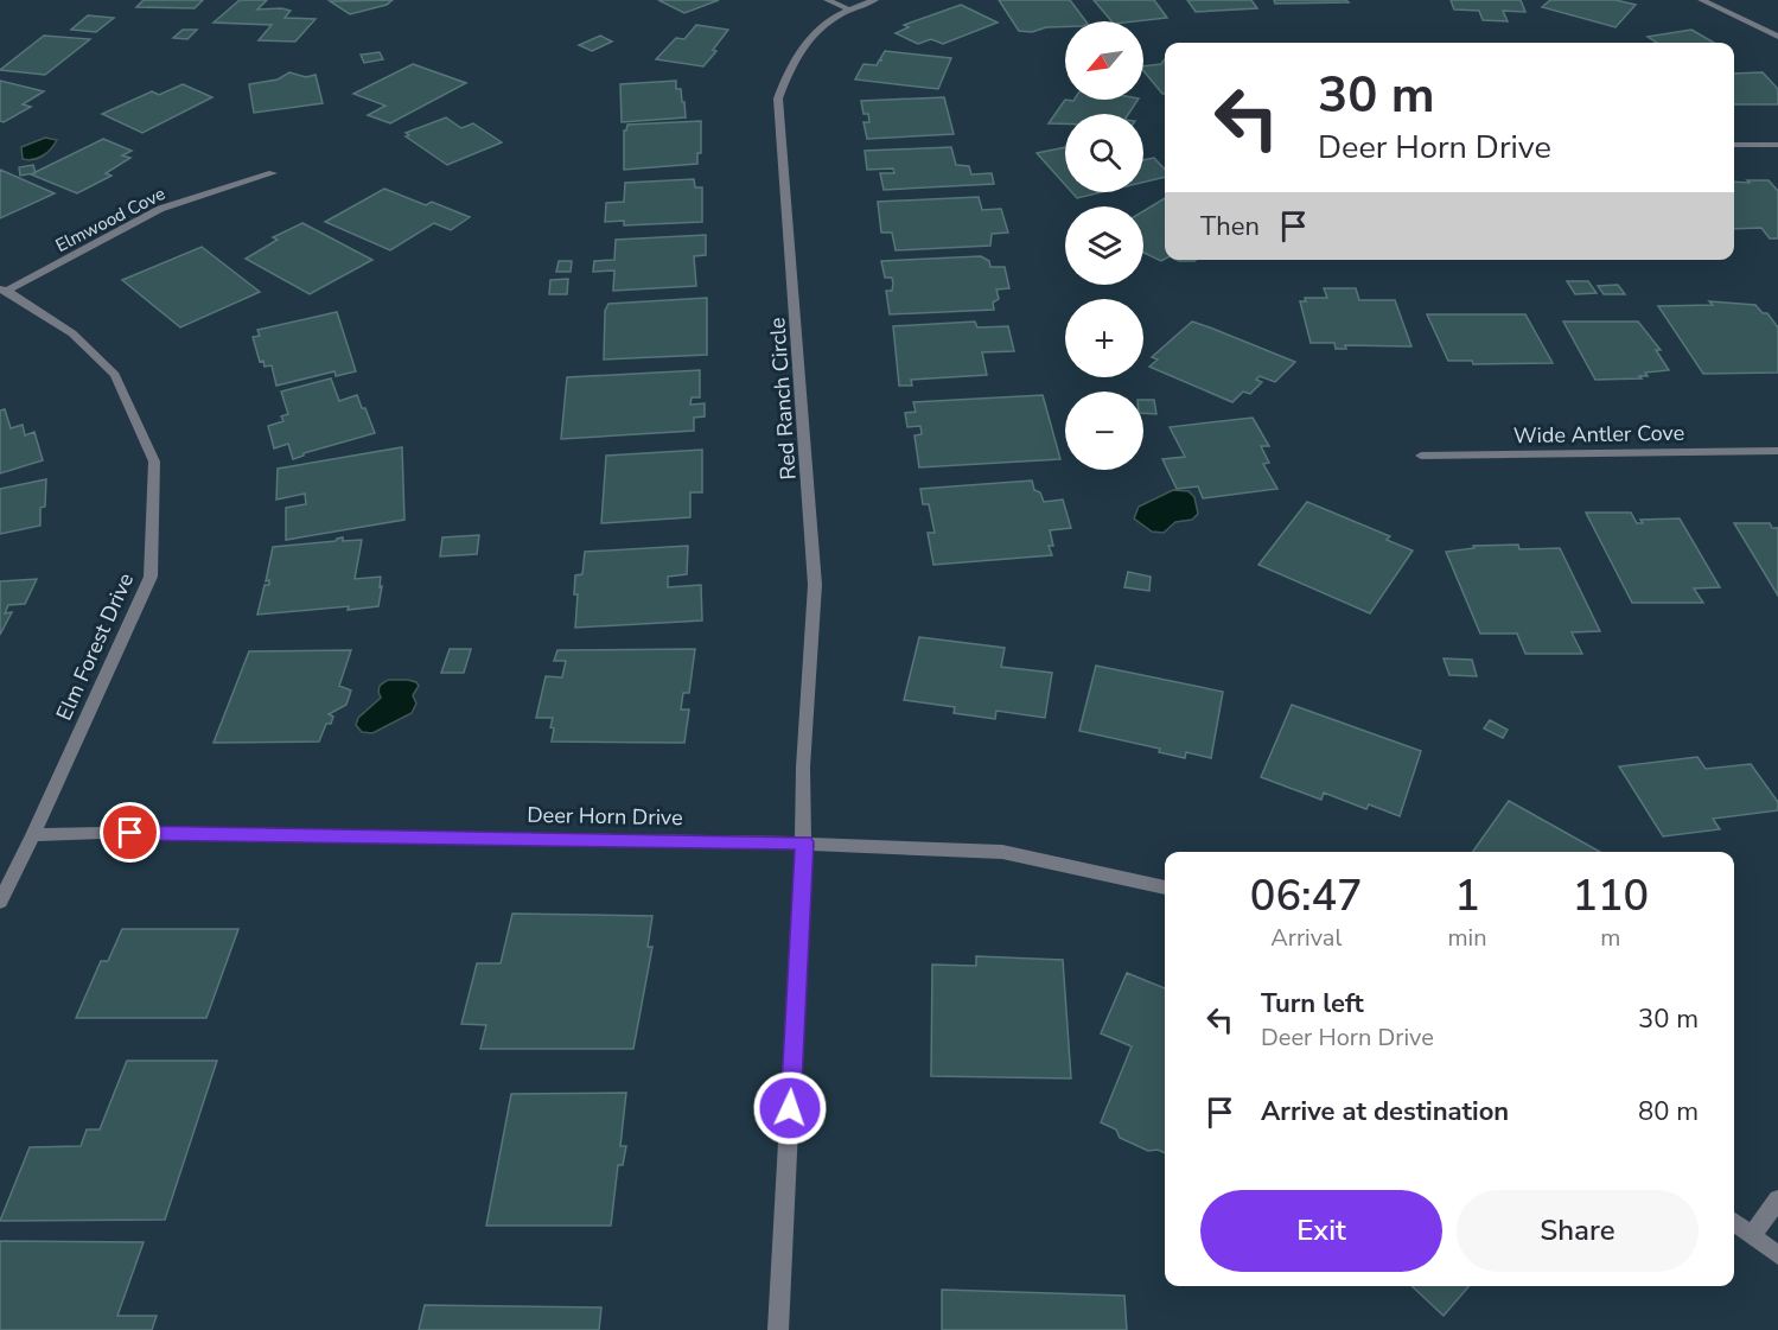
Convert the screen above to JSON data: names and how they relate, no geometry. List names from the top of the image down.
{
  "streets": {
    "street": [
      "Elmwood Cove",
      "Red Ranch Circle",
      "Wide Antler Cove",
      "Elm Forest Drive",
      "Deer Horn Drive"
    ]
  },
  "crossings": [
    ["Elmwood Cove", "Elm Forest Drive"],
    ["Red Ranch Circle", "Deer Horn Drive"],
    ["Elm Forest Drive", "Deer Horn Drive"]
  ],
  "north": "bottom left",
  "page": {
    "map_buttons": ["+", "−"],
    "turn": ["30 m", "Deer Horn Drive"],
    "then": "Then",
    "eta": [
      "06:47",
      "Arrival",
      "1",
      "min",
      "110",
      "m"
    ],
    "list": [
      {
        "name": "Turn left",
        "note": "Deer Horn Drive",
        "value": "30 m"
      },
      {
        "name": "Arrive at destination",
        "value": "80 m"
      }
    ],
    "buttons": ["Exit", "Share"]
  }
}
